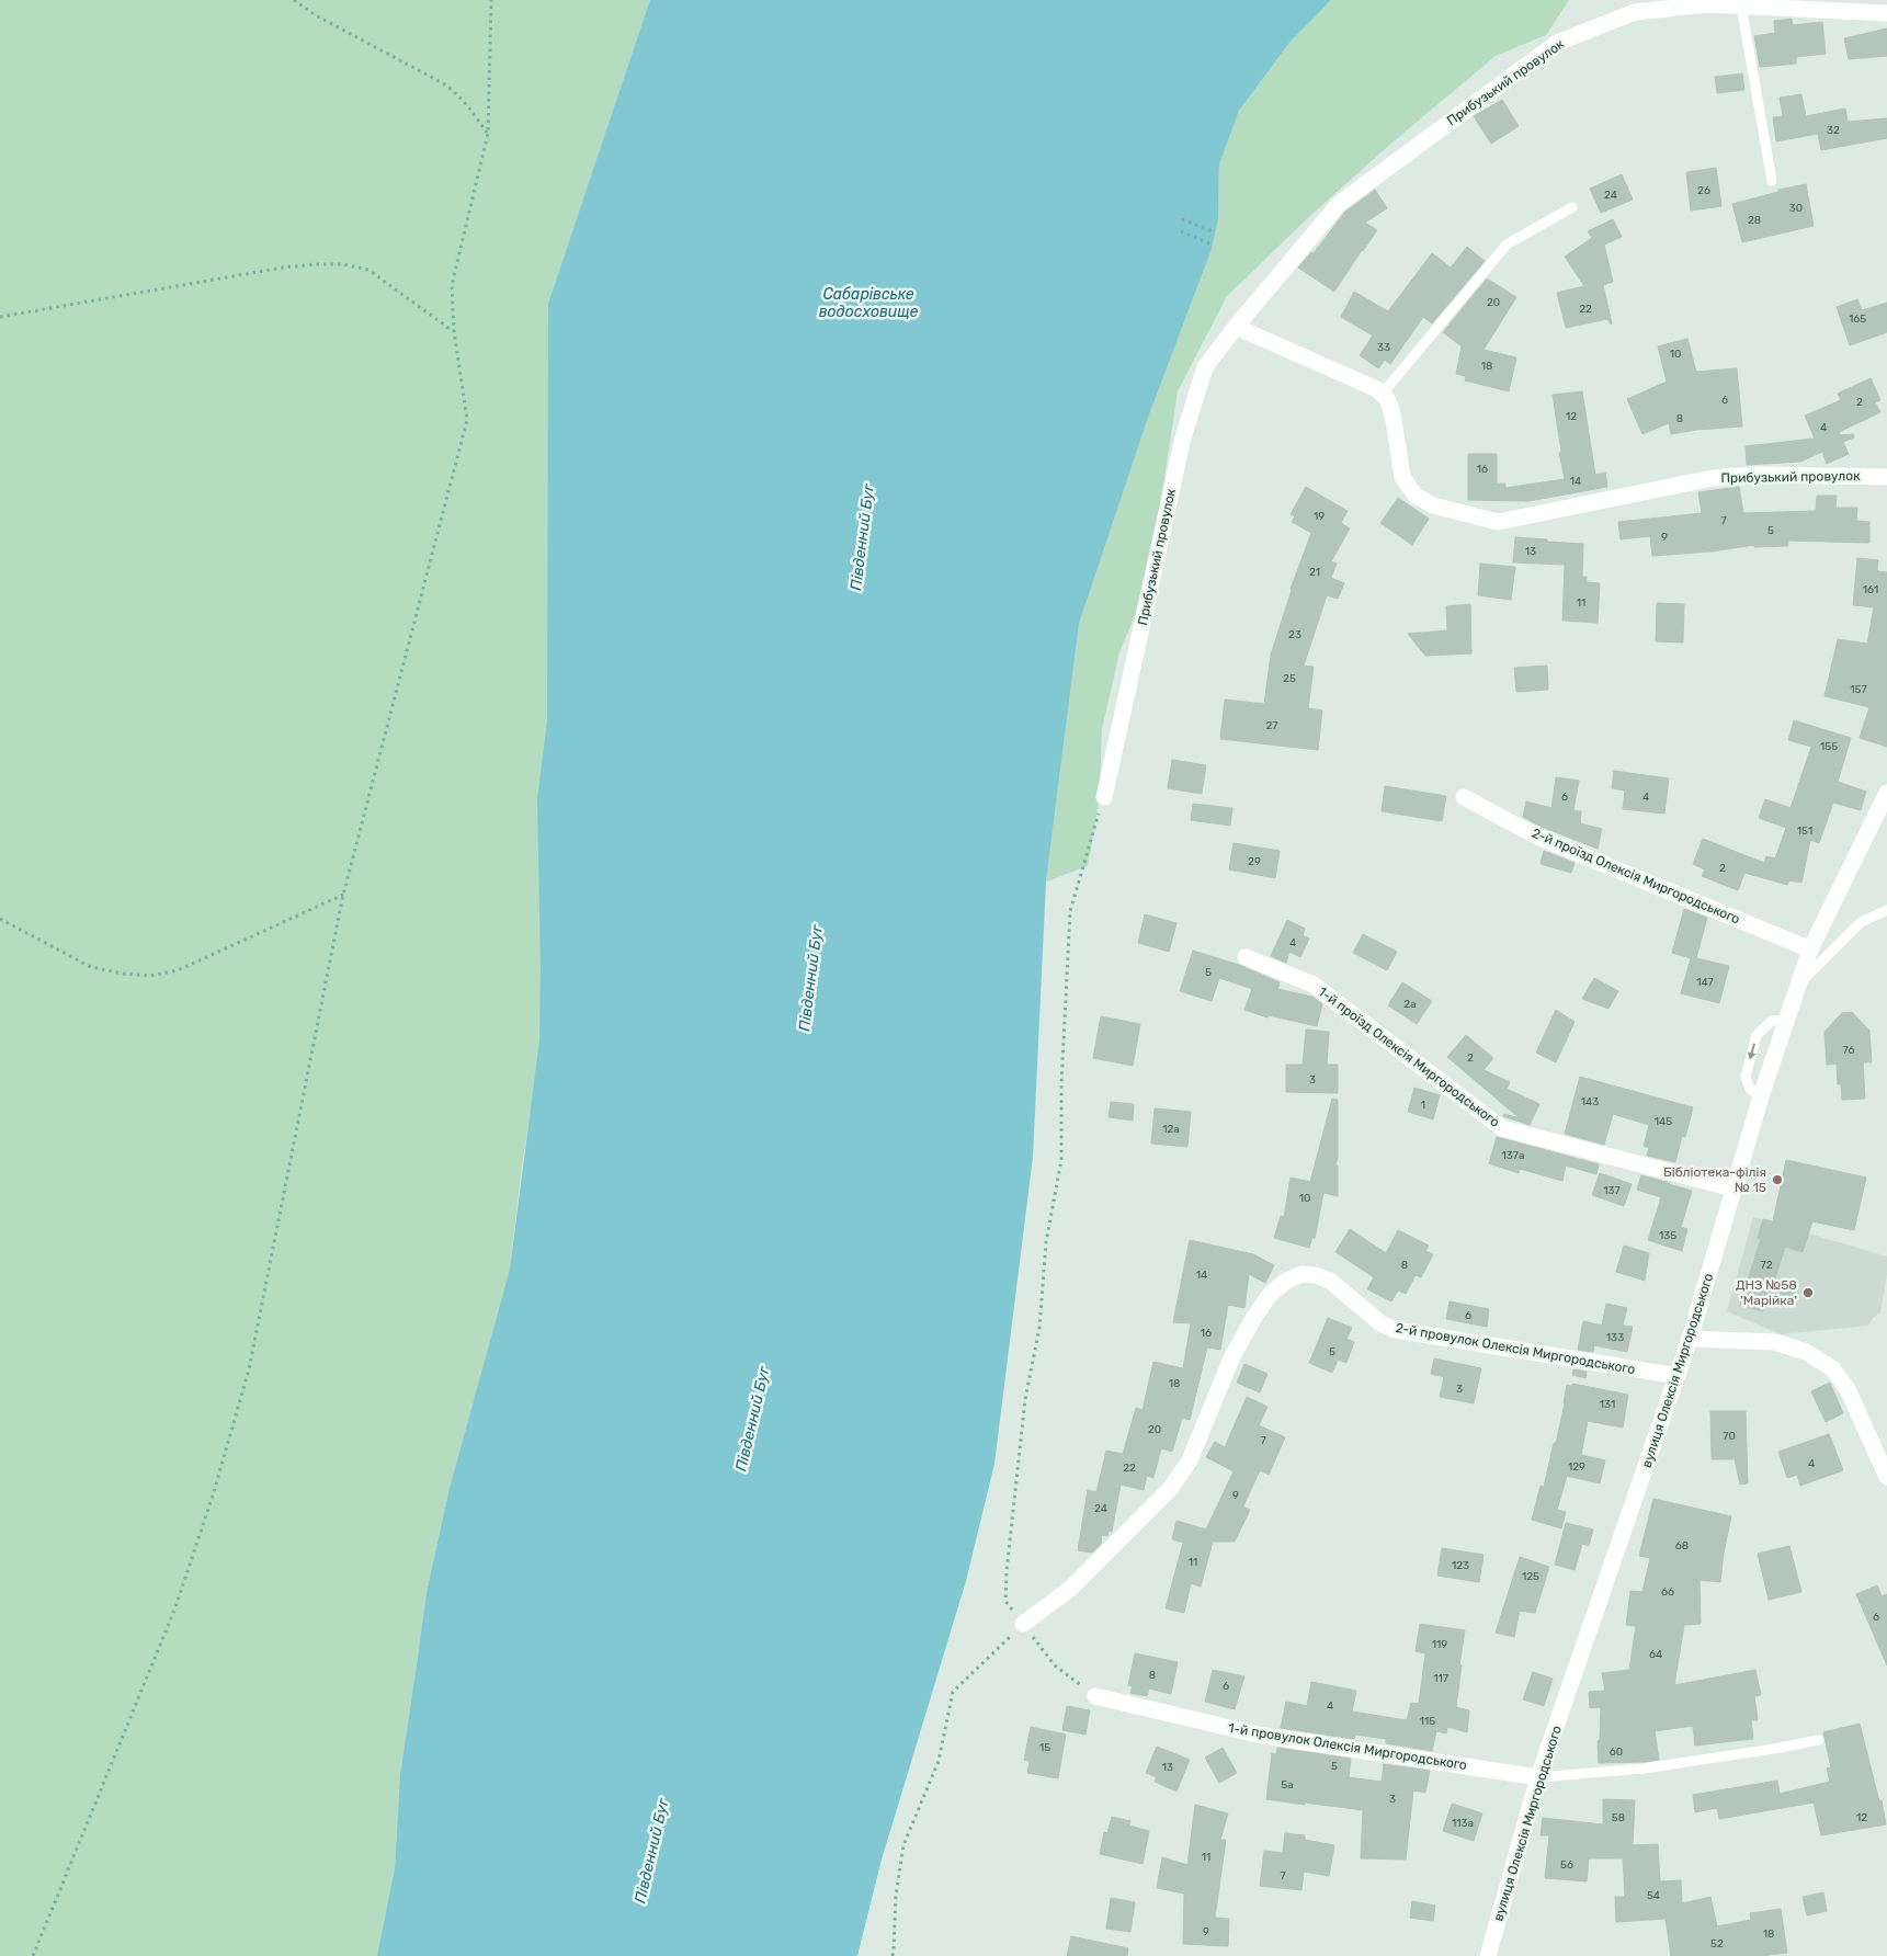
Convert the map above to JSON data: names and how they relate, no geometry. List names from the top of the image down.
{
  "streets": {
    "street": [
      "Прибузький провулок",
      "2-й проїзд Олексія Миргородського",
      "1-й проїзд Олексія Миргородського",
      "2-й провулок Олексія Миргородського",
      "вулиця Олексія Миргородського",
      "1-й провулок Олексія Миргородського"
    ]
  },
  "crossings": [
    ["2-й проїзд Олексія Миргородського", "вулиця Олексія Миргородського"],
    ["1-й проїзд Олексія Миргородського", "вулиця Олексія Миргородського"],
    ["2-й провулок Олексія Миргородського", "вулиця Олексія Миргородського"],
    ["вулиця Олексія Миргородського", "1-й провулок Олексія Миргородського"]
  ],
  "water": ["Сабарівське водосховище", "Південний Буг"],
  "places": ["Бібліотека-філія № 15", "ДНЗ №58 'Марійка'"],
  "house_numbers": [
    "32",
    "26",
    "24",
    "30",
    "28",
    "20",
    "22",
    "165",
    "33",
    "10",
    "18",
    "6",
    "2",
    "12",
    "8",
    "4",
    "16",
    "14",
    "19",
    "7",
    "5",
    "9",
    "13",
    "21",
    "161",
    "11",
    "23",
    "25",
    "157",
    "27",
    "155",
    "6",
    "4",
    "151",
    "29",
    "2",
    "4",
    "5",
    "147",
    "2а",
    "76",
    "2",
    "3",
    "143",
    "1",
    "145",
    "12а",
    "137а",
    "137",
    "10",
    "135",
    "8",
    "72",
    "14",
    "6",
    "16",
    "133",
    "5",
    "18",
    "3",
    "131",
    "20",
    "70",
    "7",
    "4",
    "129",
    "22",
    "9",
    "24",
    "68",
    "11",
    "123",
    "125",
    "66",
    "6",
    "119",
    "64",
    "8",
    "117",
    "6",
    "4",
    "115",
    "15",
    "60",
    "5",
    "13",
    "5а",
    "3",
    "58",
    "12",
    "113а",
    "11",
    "56",
    "7",
    "54",
    "9",
    "18",
    "52"
  ]
}
